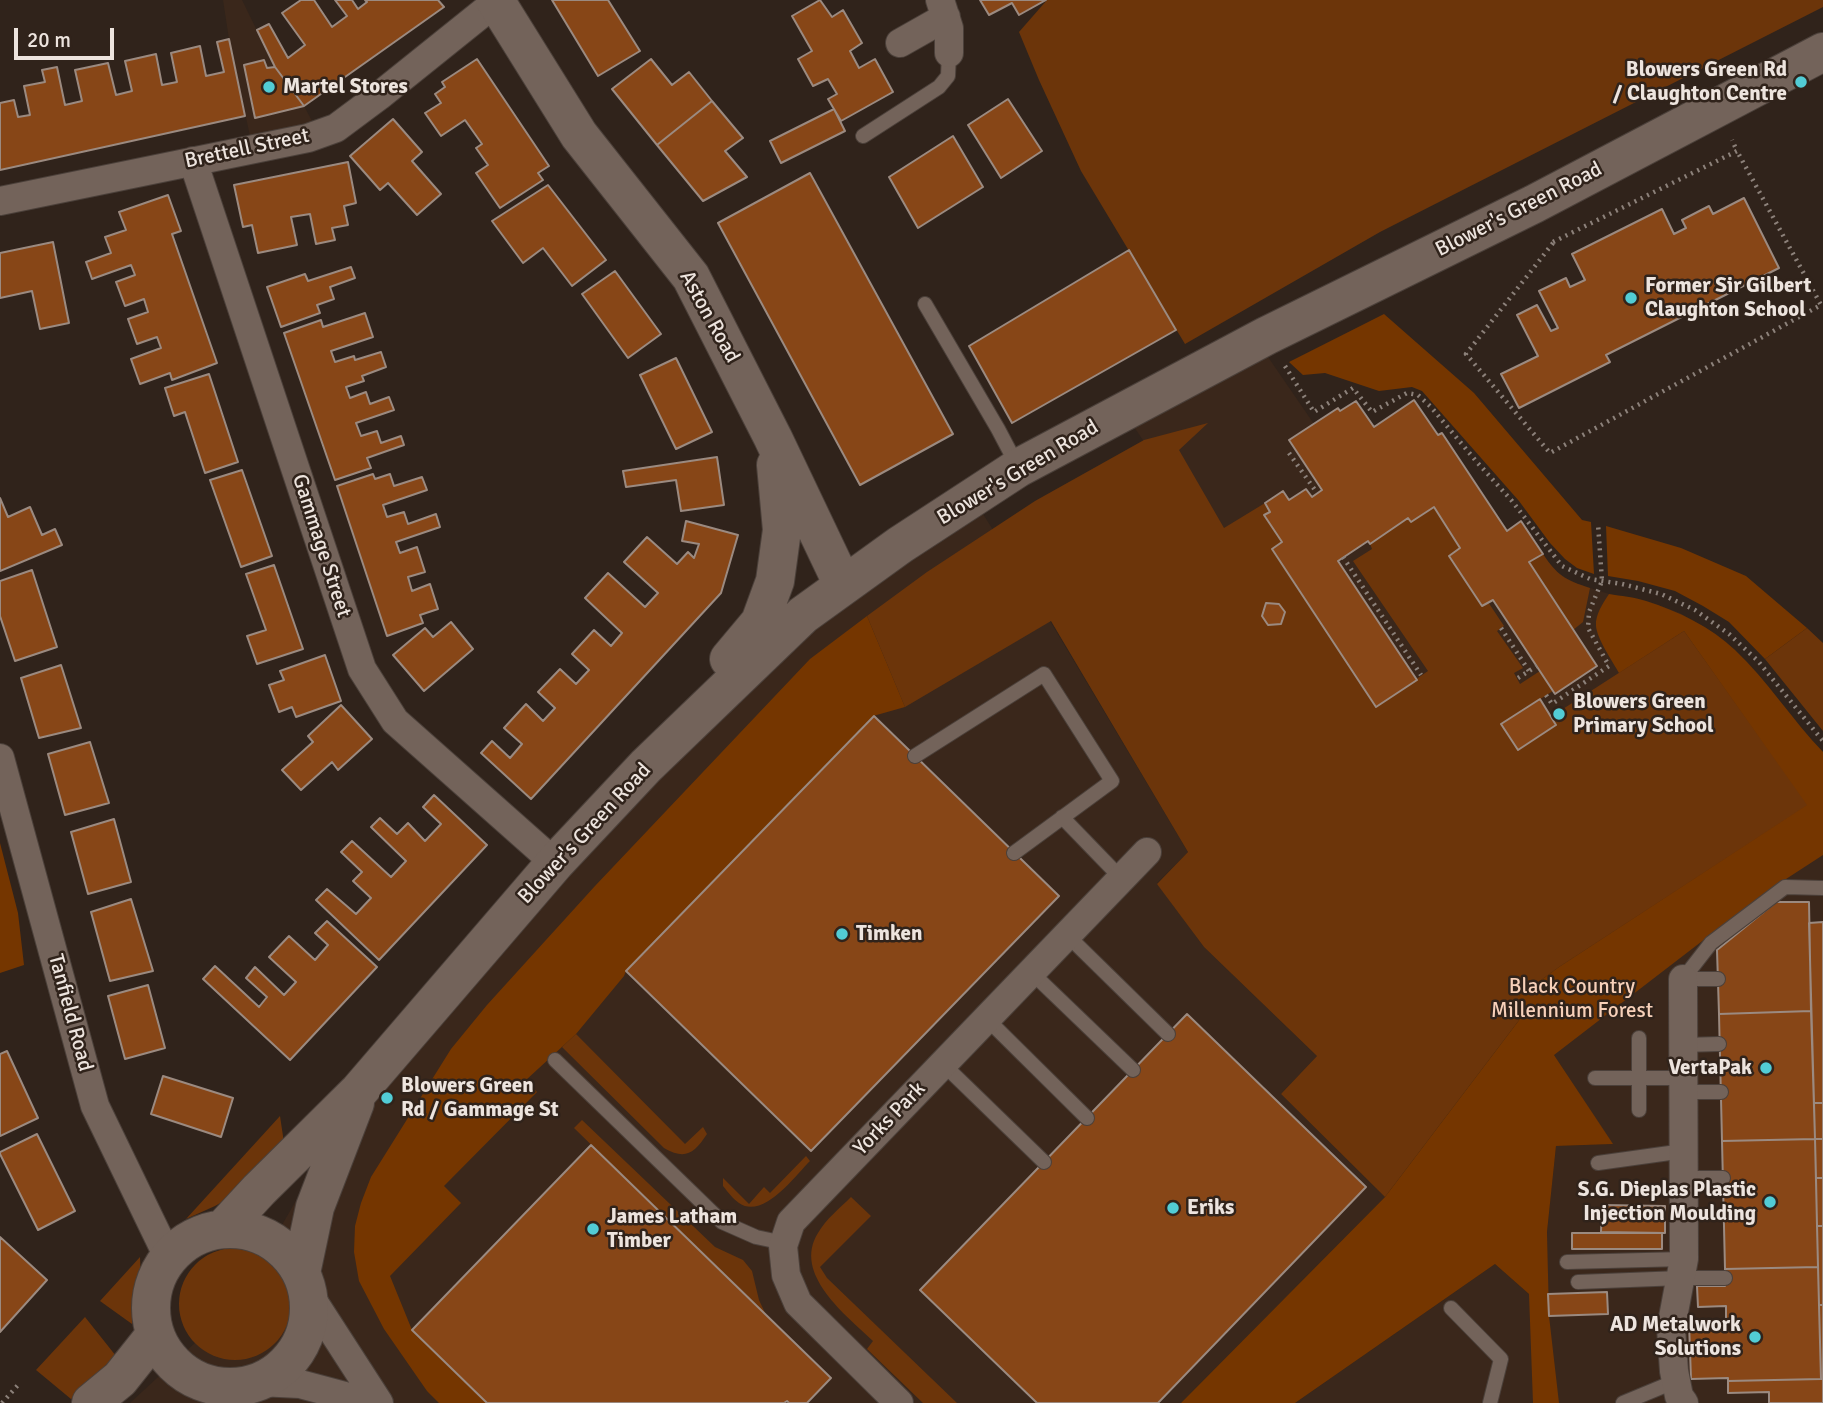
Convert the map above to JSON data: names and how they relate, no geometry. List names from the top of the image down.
{
  "streets": {
    "main road": ["Blower's Green Road", "Aston Road"],
    "street": [
      "Brettell Street",
      "Gammage Street",
      "Tanfield Road",
      "Yorks Park"
    ]
  },
  "crossings": [
    ["Brettell Street", "Aston Road"],
    ["Brettell Street", "Gammage Street"],
    ["Blower's Green Road", "Aston Road"],
    ["Blower's Green Road", "Gammage Street"],
    ["Blower's Green Road", "Tanfield Road"]
  ],
  "parks": ["Black Country Millennium Forest"],
  "places": [
    "Blowers Green Rd / Claughton Centre",
    "Martel Stores",
    "Former Sir Gilbert Claughton School",
    "Blowers Green Primary School",
    "Timken",
    "VertaPak",
    "Blowers Green Rd / Gammage St",
    "S.G. Dieplas Plastic Injection Moulding",
    "Eriks",
    "James Latham Timber",
    "AD Metalwork Solutions"
  ],
  "scale_bar": "20 m"
}
